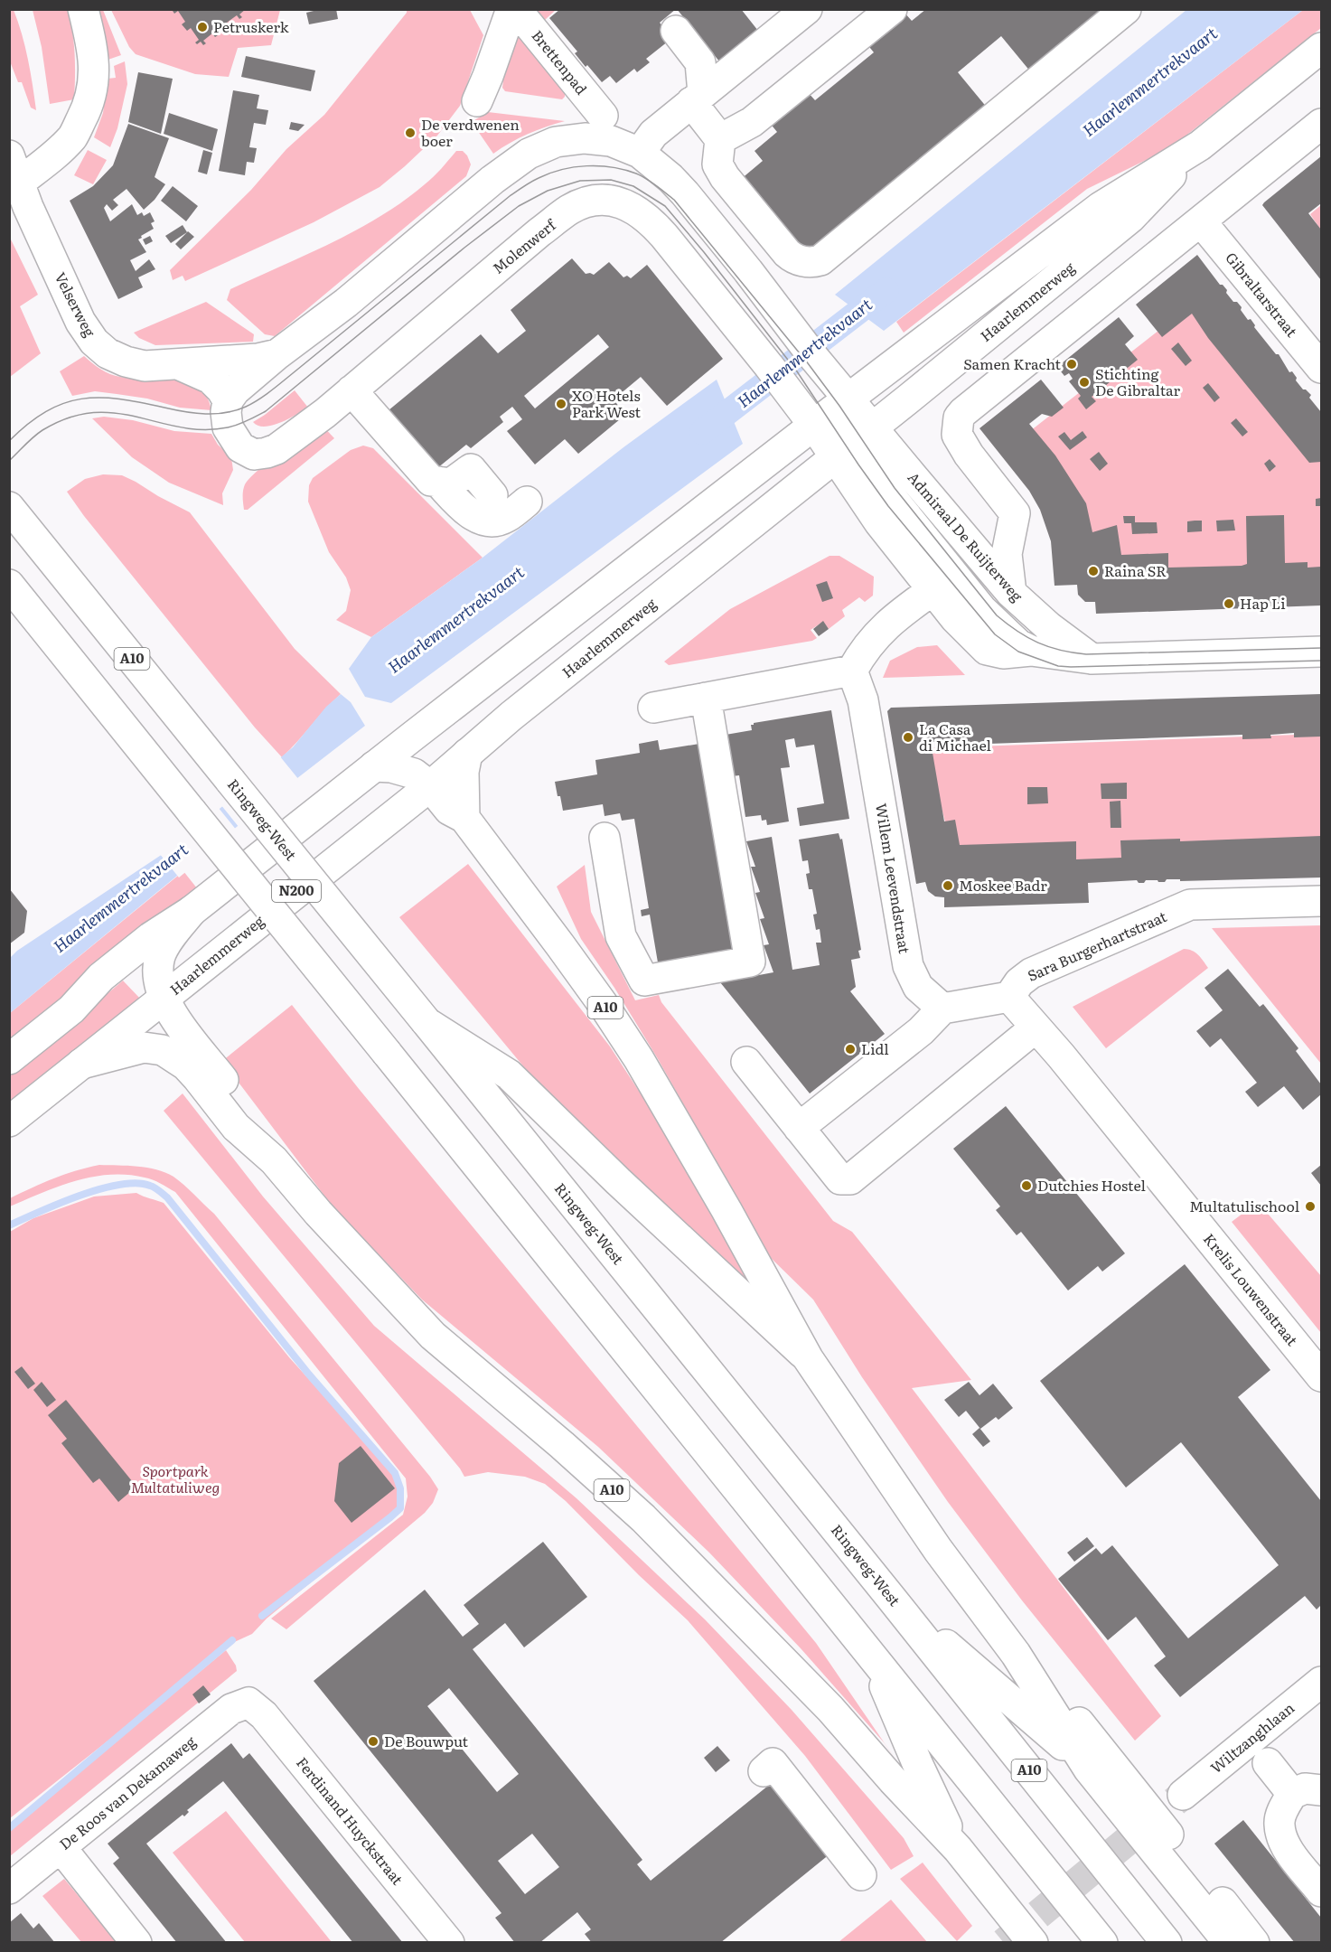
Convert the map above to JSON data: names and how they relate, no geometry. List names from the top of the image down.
{
  "streets": {
    "main road": [
      "Brettenpad",
      "Molenwerf",
      "Gibraltarstraat",
      "Haarlemmerweg",
      "Velserweg",
      "Admiraal De Ruijterweg",
      "A10",
      "Ringweg-West",
      "Willem Leevendstraat",
      "N200",
      "Sara Burgerhartstraat",
      "Krelis Louwenstraat",
      "Wiltzanghlaan",
      "De Roos van Dekamaweg",
      "Ferdinand Huyckstraat"
    ]
  },
  "crossings": [
    ["Molenwerf", "Haarlemmerweg"],
    ["Haarlemmerweg", "Admiraal De Ruijterweg"],
    ["Haarlemmerweg", "A10"],
    ["A10", "Ringweg-West"],
    ["De Roos van Dekamaweg", "Ferdinand Huyckstraat"]
  ],
  "water": ["Haarlemmertrekvaart"],
  "parks": ["Sportpark Multatuliweg"],
  "places": [
    "Petruskerk",
    "De verdwenen boer",
    "Samen Kracht",
    "Stichting De Gibraltar",
    "XO Hotels Park West",
    "Raina SR",
    "Hap Li",
    "La Casa di Michael",
    "Moskee Badr",
    "Lidl",
    "Dutchies Hostel",
    "Multatulischool",
    "De Bouwput"
  ]
}
